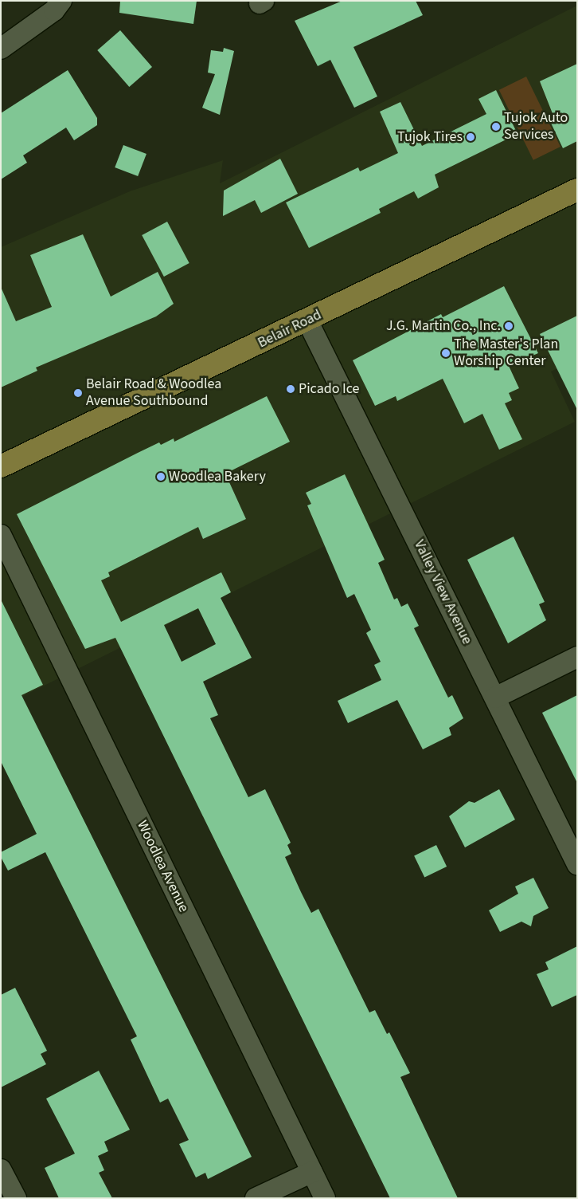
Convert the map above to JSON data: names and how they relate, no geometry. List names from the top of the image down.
{
  "streets": {
    "main road": ["Belair Road"],
    "street": ["Valley View Avenue", "Woodlea Avenue"]
  },
  "crossings": [
    ["Belair Road", "Valley View Avenue"]
  ],
  "places": [
    "Tujok Auto Services",
    "Tujok Tires",
    "J.G. Martin Co., Inc.",
    "The Master's Plan Worship Center",
    "Picado Ice",
    "Belair Road & Woodlea Avenue Southbound",
    "Woodlea Bakery"
  ]
}
